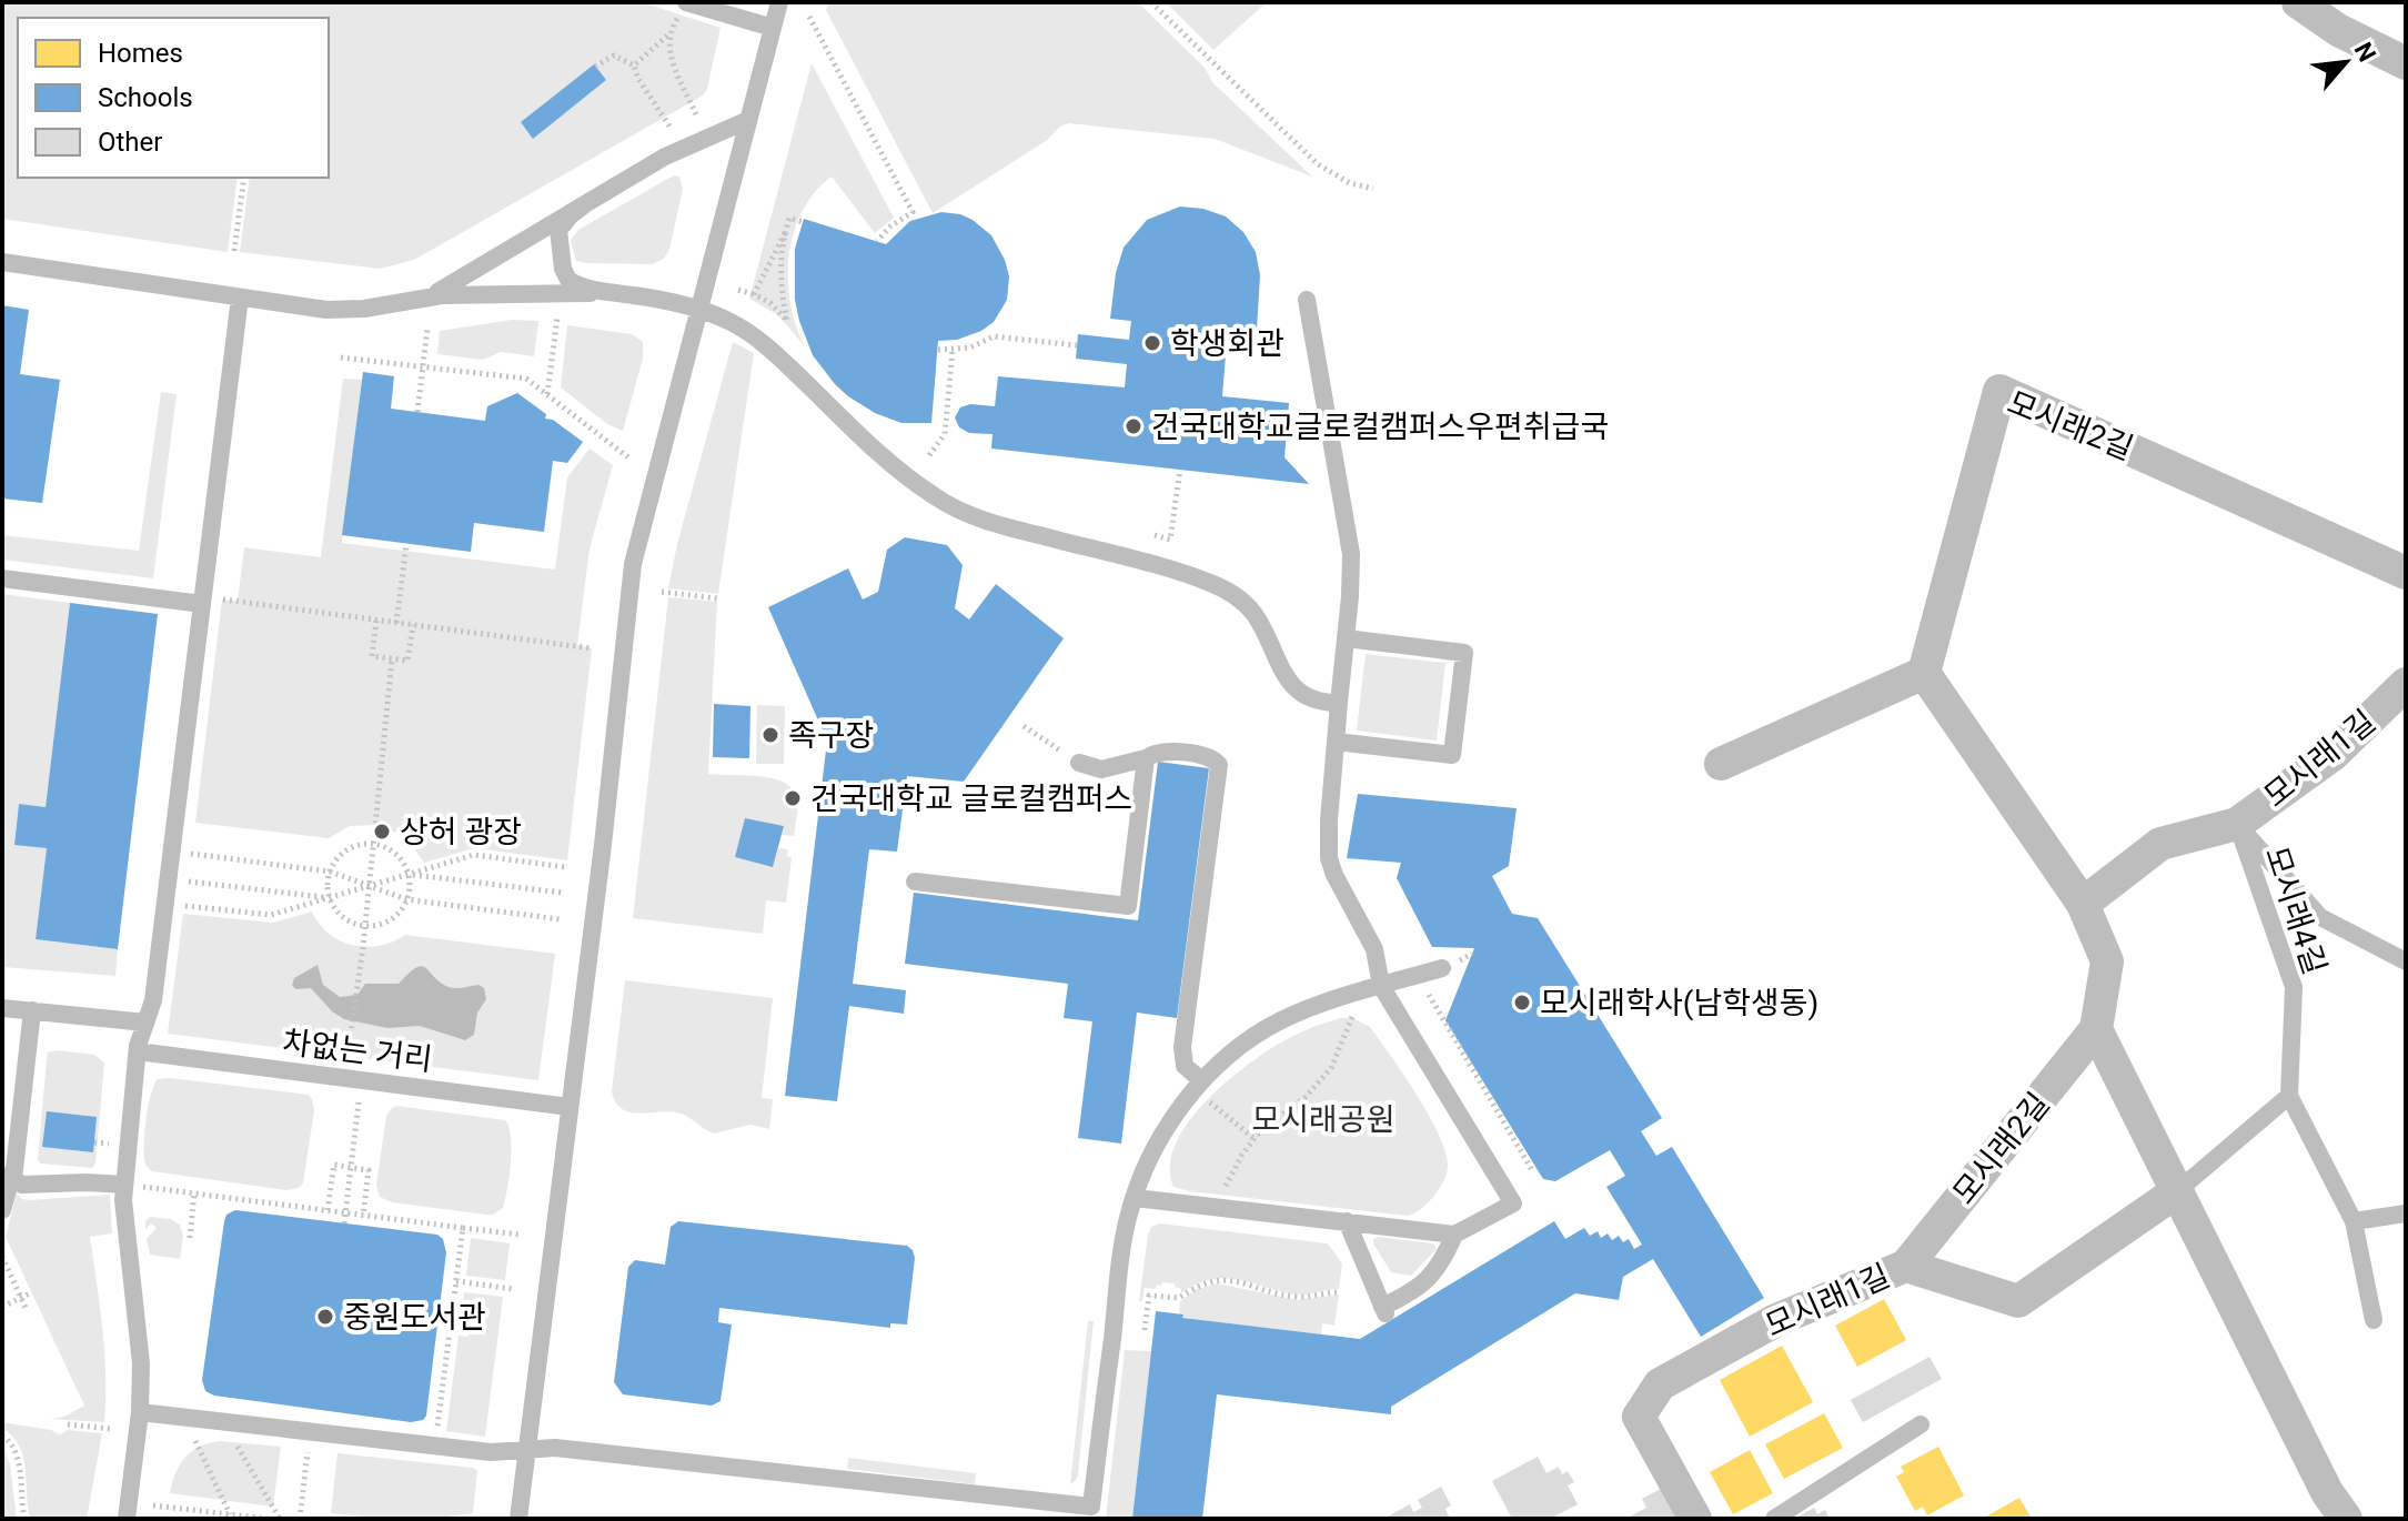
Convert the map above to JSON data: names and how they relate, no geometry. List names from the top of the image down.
{
  "streets": {
    "street": ["모시래2길", "모시래1길"],
    "lane": ["모시래4길", "차없는 거리"]
  },
  "crossings": [
    ["모시래2길", "모시래1길"],
    ["모시래1길", "모시래4길"]
  ],
  "parks": ["모시래공원"],
  "places": [
    "학생회관",
    "건국대학교글로컬캠퍼스우편취급국",
    "족구장",
    "건국대학교 글로컬캠퍼스",
    "상허 광장",
    "모시래학사(남학생동)",
    "중원도서관"
  ],
  "legend": ["Homes", "Schools", "Other"],
  "north": "top right"
}
